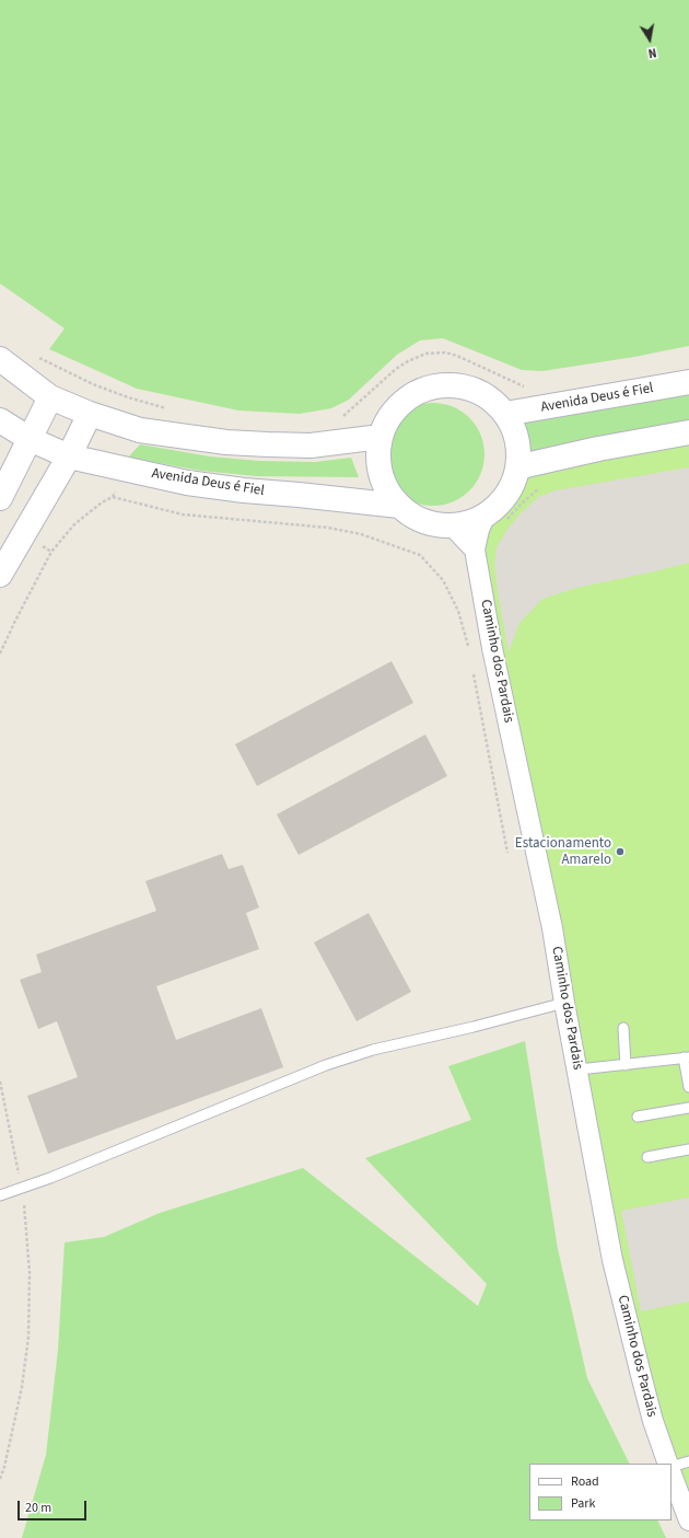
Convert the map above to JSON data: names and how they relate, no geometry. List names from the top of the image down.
{
  "streets": {
    "main road": ["Avenida Deus é Fiel"],
    "street": ["Caminho dos Pardais"]
  },
  "crossings": [
    ["Avenida Deus é Fiel", "Caminho dos Pardais"]
  ],
  "places": ["Estacionamento Amarelo"],
  "legend": ["Road", "Park"],
  "scale_bar": "20 m",
  "north": "bottom"
}
